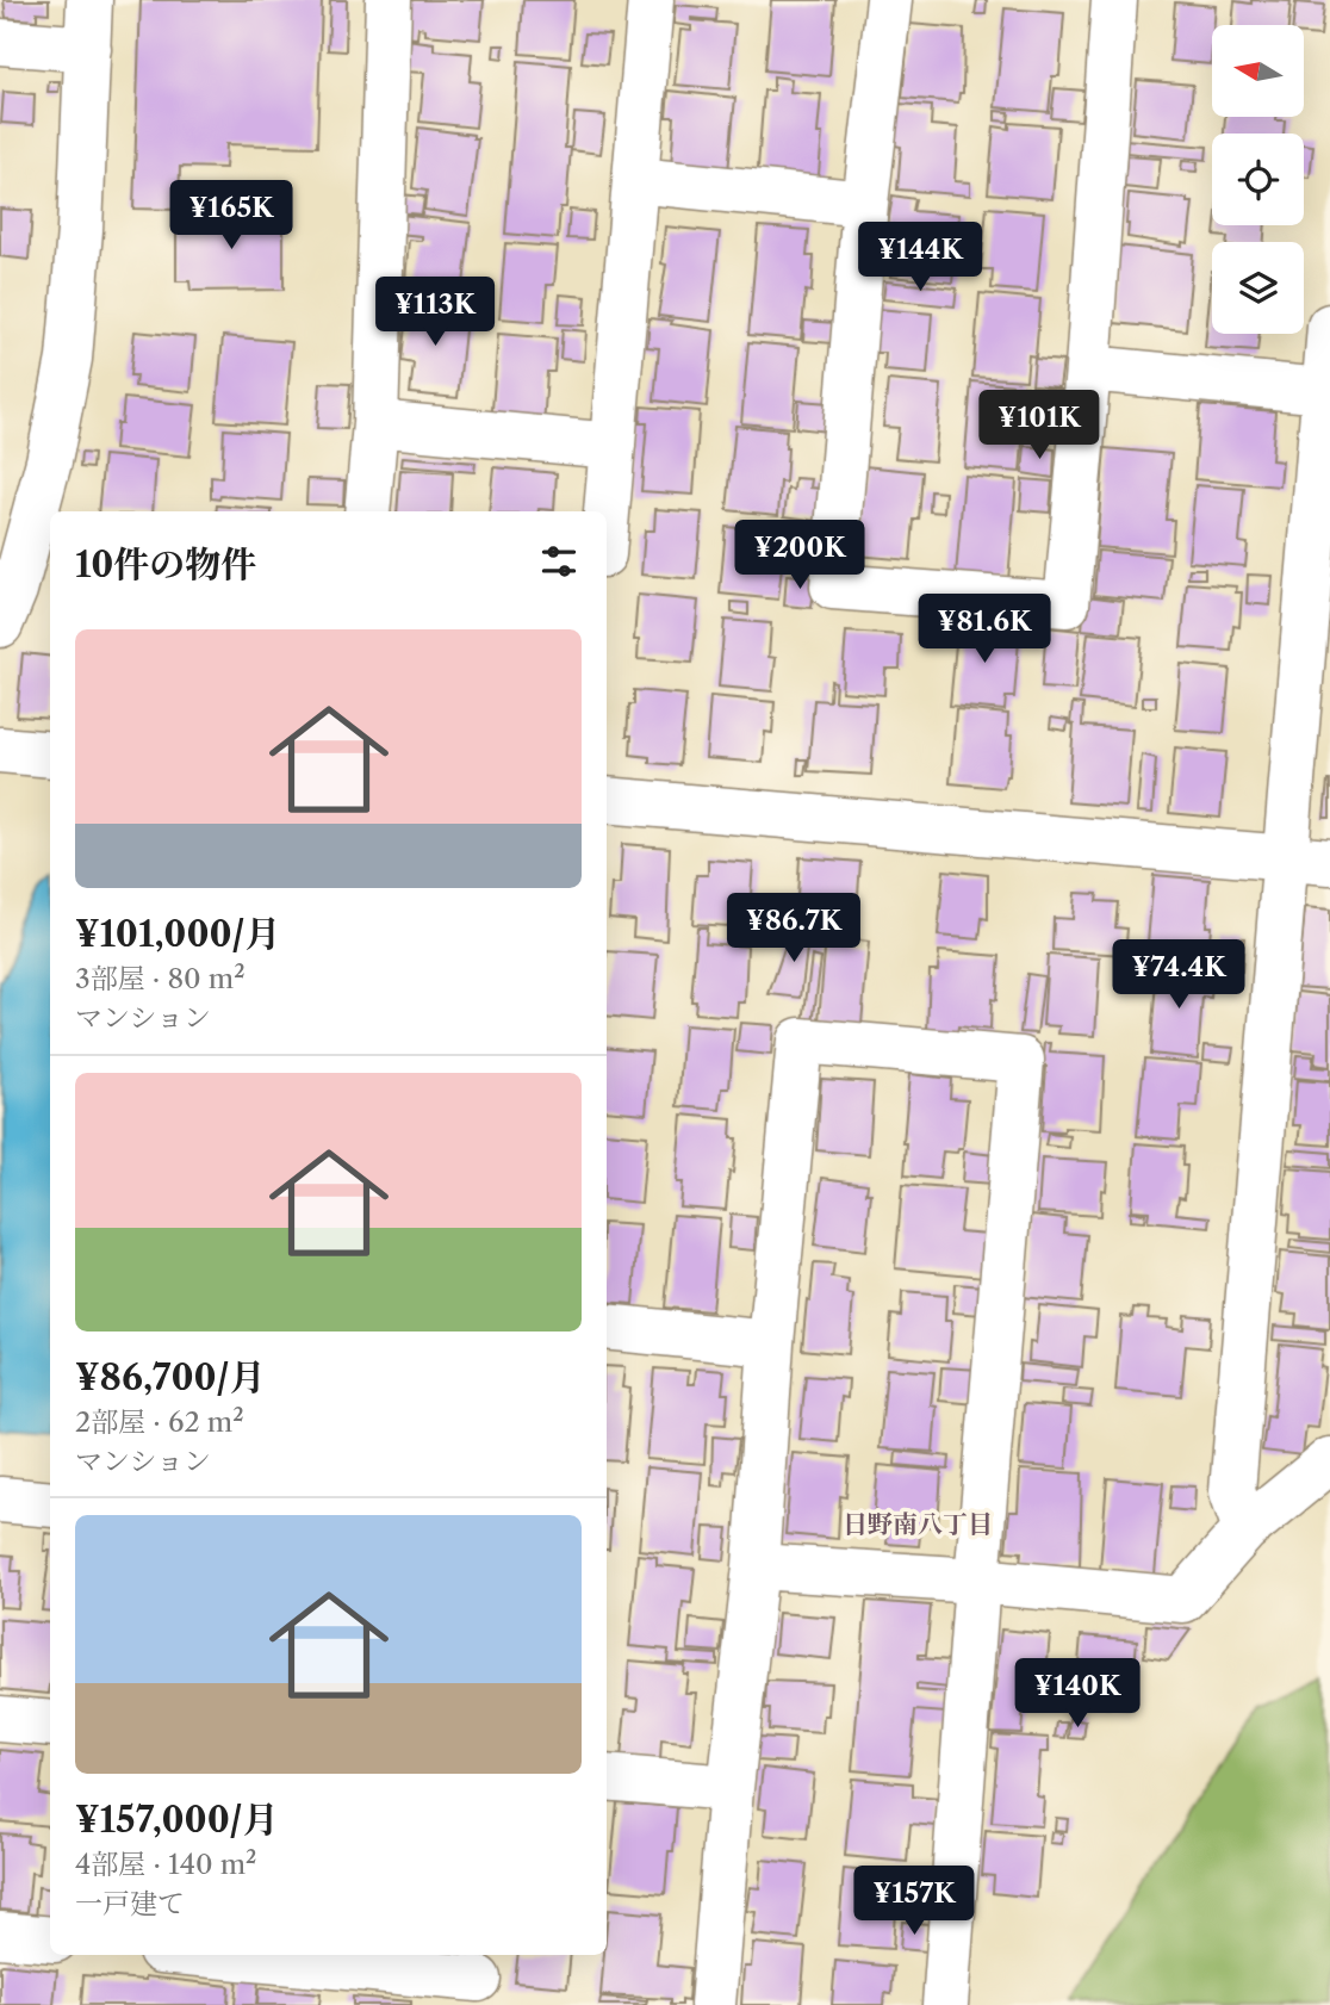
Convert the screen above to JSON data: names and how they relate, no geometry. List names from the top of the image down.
{
  "districts": ["日野南八丁目"],
  "north": "left",
  "page": {
    "price": [
      "¥165K",
      "¥144K",
      "¥113K",
      "¥101K",
      "¥200K",
      "¥81.6K",
      "¥86.7K",
      "¥74.4K",
      "¥140K",
      "¥157K"
    ],
    "heading": "10件の物件",
    "list": [
      {
        "name": "¥101,000/月",
        "note": "3部屋 · 80 m² · マンション"
      },
      {
        "name": "¥86,700/月",
        "note": "2部屋 · 62 m² · マンション"
      },
      {
        "name": "¥157,000/月",
        "note": "4部屋 · 140 m² · 一戸建て"
      }
    ]
  }
}
